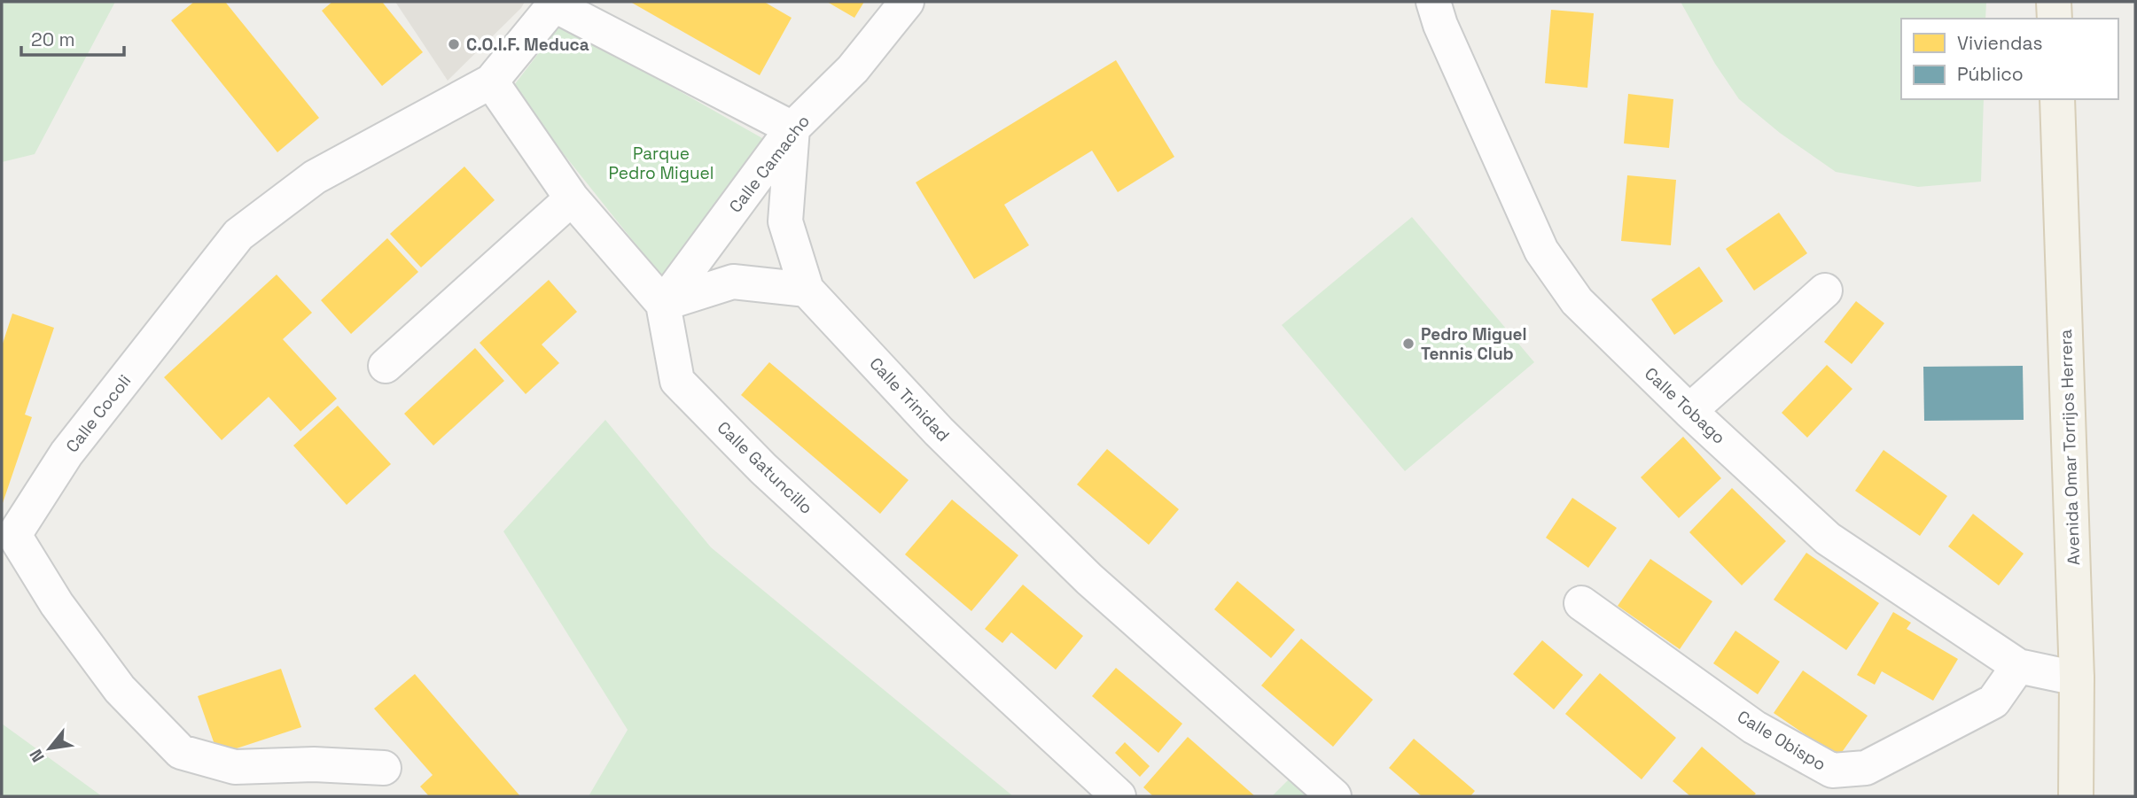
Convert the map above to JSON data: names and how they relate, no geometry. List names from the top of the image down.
{
  "streets": {
    "main road": ["Avenida Omar Torrijos Herrera"],
    "street": [
      "Calle Camacho",
      "Calle Trinidad",
      "Calle Tobago",
      "Calle Cocoli",
      "Calle Gatuncillo",
      "Calle Obispo"
    ]
  },
  "crossings": [
    ["Calle Camacho", "Calle Trinidad"],
    ["Calle Camacho", "Calle Gatuncillo"],
    ["Calle Tobago", "Avenida Omar Torrijos Herrera"],
    ["Calle Tobago", "Calle Obispo"]
  ],
  "parks": ["Parque Pedro Miguel"],
  "places": ["C.O.I.F. Meduca", "Pedro Miguel Tennis Club"],
  "legend": ["Viviendas", "Público"],
  "scale_bar": "20 m",
  "north": "bottom left"
}
